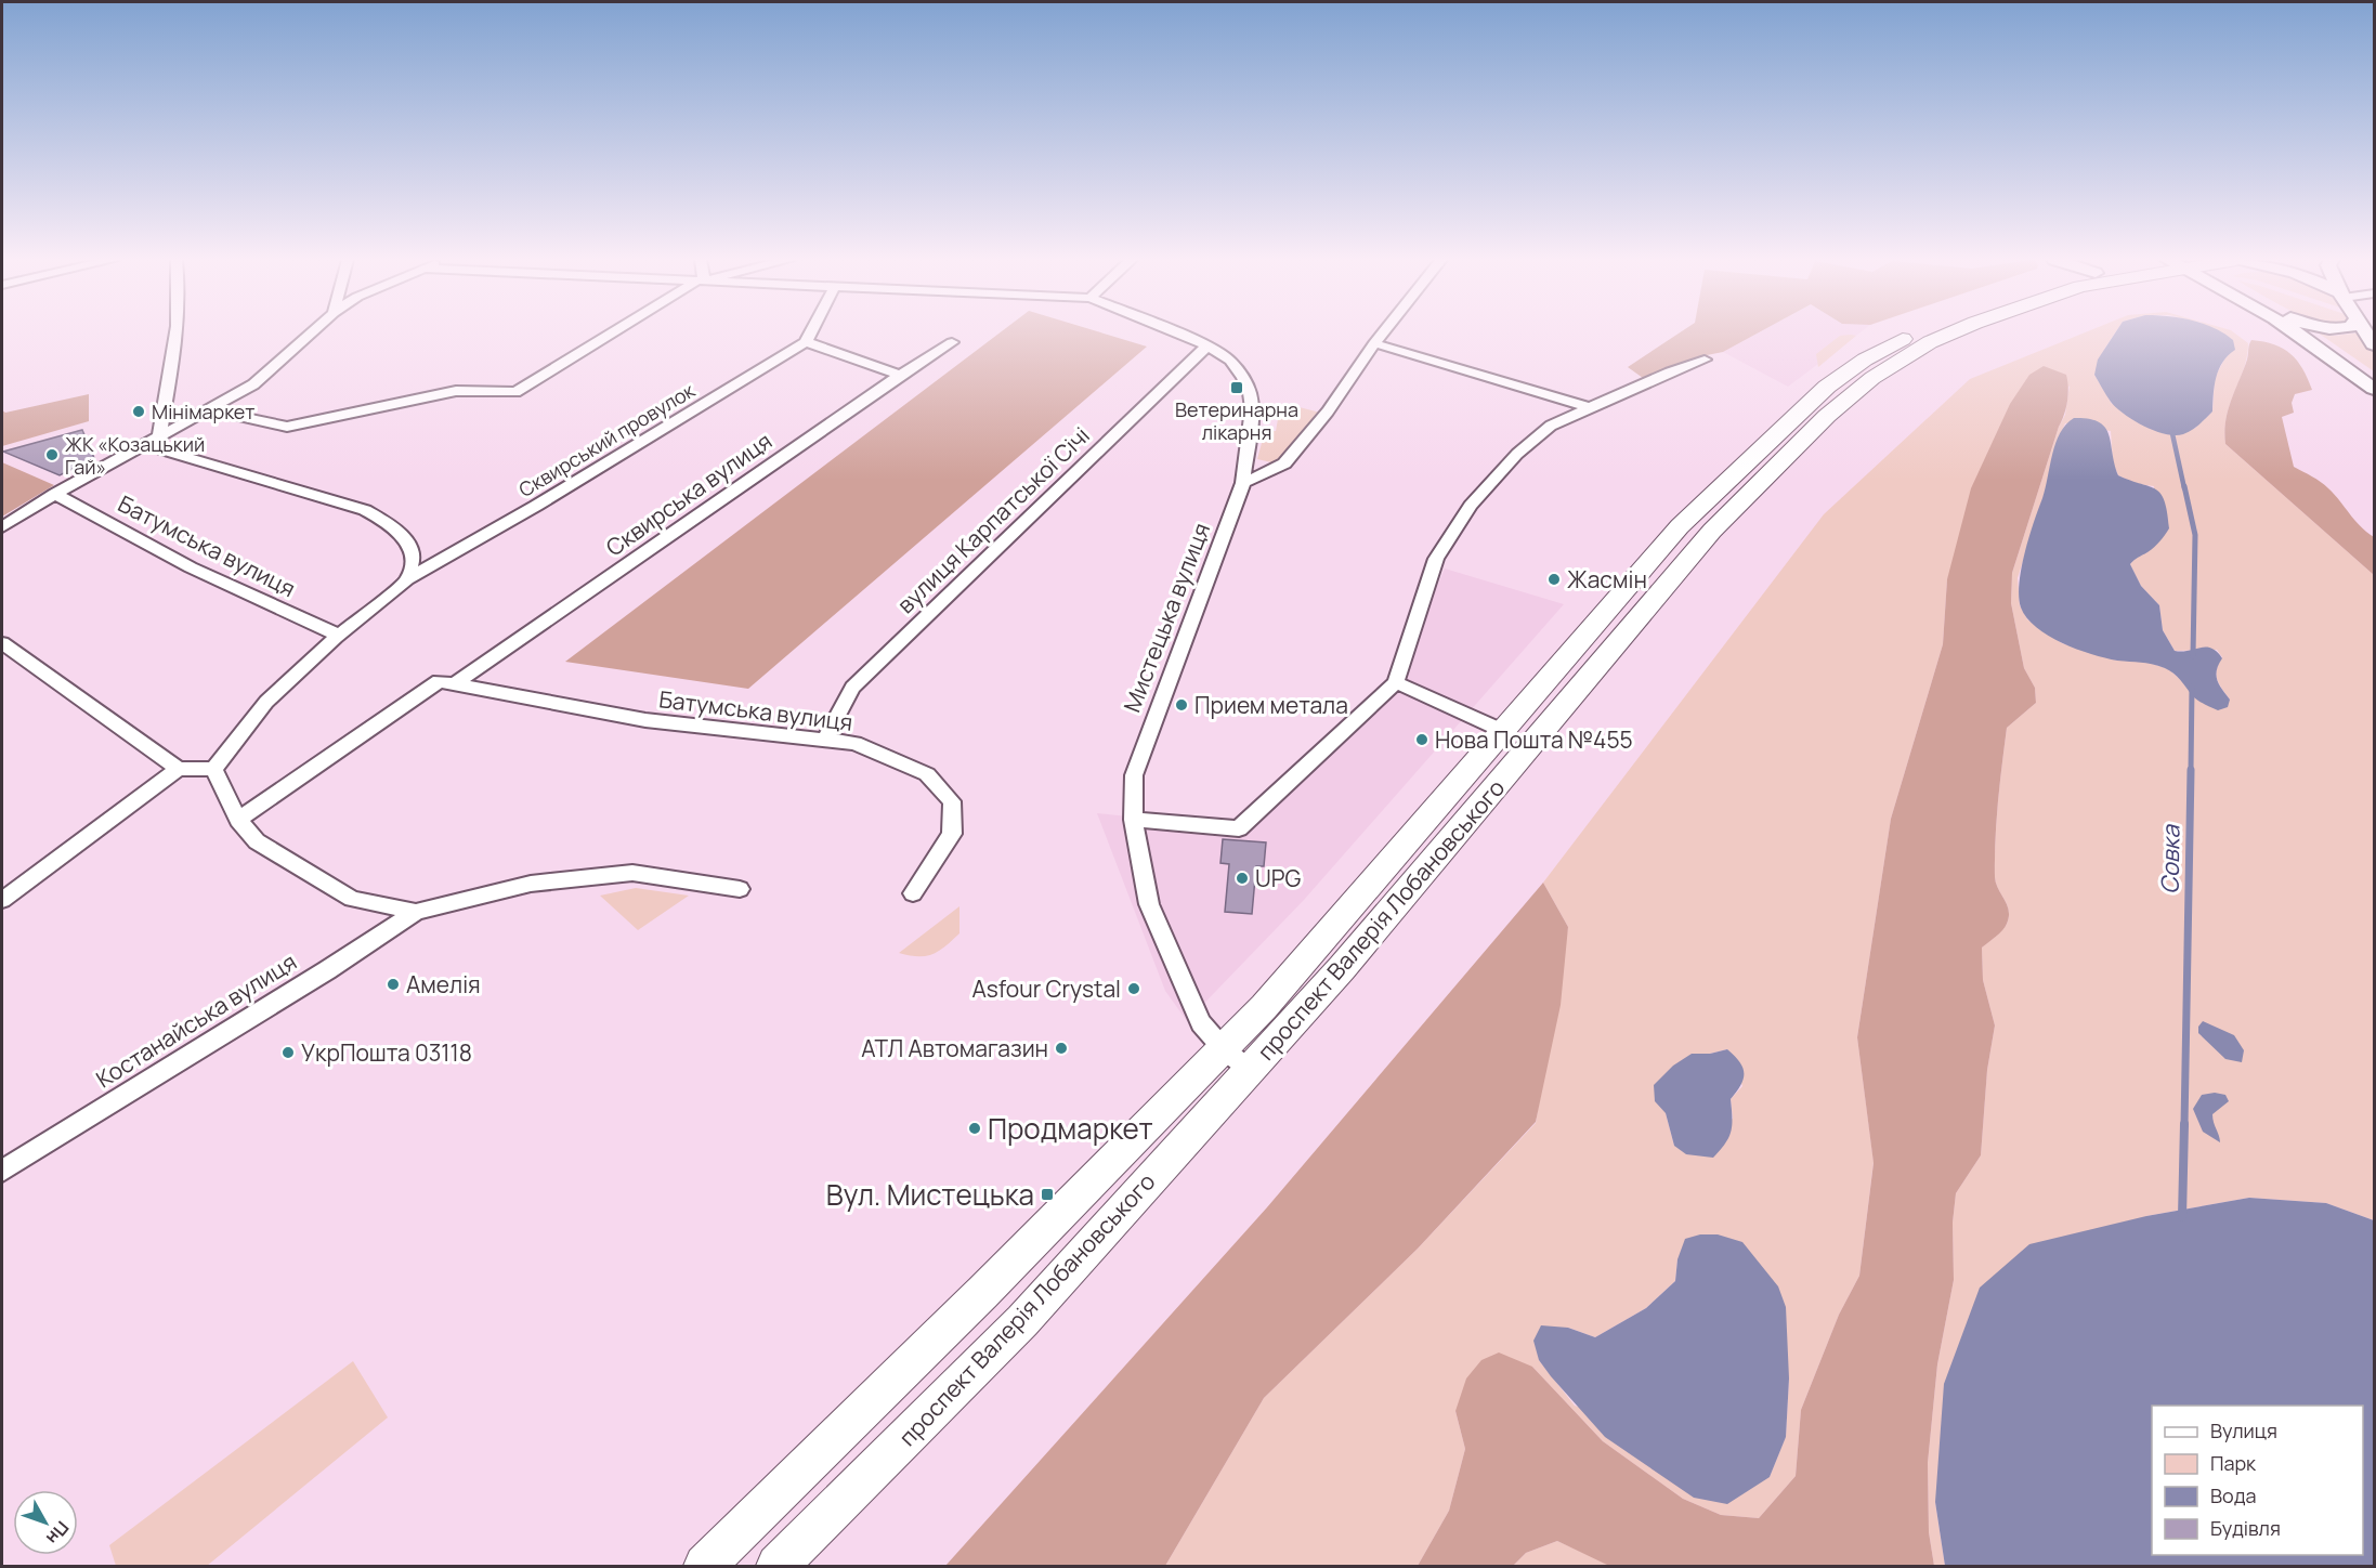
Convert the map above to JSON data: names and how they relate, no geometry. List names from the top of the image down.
{
  "streets": {
    "main road": ["проспект Валерія Лобановського"],
    "street": [
      "Сквирський провулок",
      "Сквирська вулиця",
      "вулиця Карпатської Січі",
      "Батумська вулиця",
      "Мистецька вулиця",
      "Костанайська вулиця"
    ]
  },
  "crossings": [
    ["Сквирський провулок", "Батумська вулиця"],
    ["Сквирська вулиця", "Батумська вулиця"],
    ["вулиця Карпатської Січі", "Батумська вулиця"],
    ["Мистецька вулиця", "проспект Валерія Лобановського"]
  ],
  "water": ["Совка"],
  "places": {
    "transit": ["Ветеринарна лікарня", "Вул. Мистецька"],
    "other": [
      "Мінімаркет",
      "ЖК «Козацький Гай»",
      "Жасмін",
      "Прием метала",
      "Нова Пошта №455",
      "UPG",
      "Амелія",
      "Asfour Crystal",
      "АТЛ Автомагазин",
      "УкрПошта 03118",
      "Продмаркет"
    ]
  },
  "legend": [
    "Вулиця",
    "Парк",
    "Вода",
    "Будівля"
  ],
  "north": "bottom right"
}
